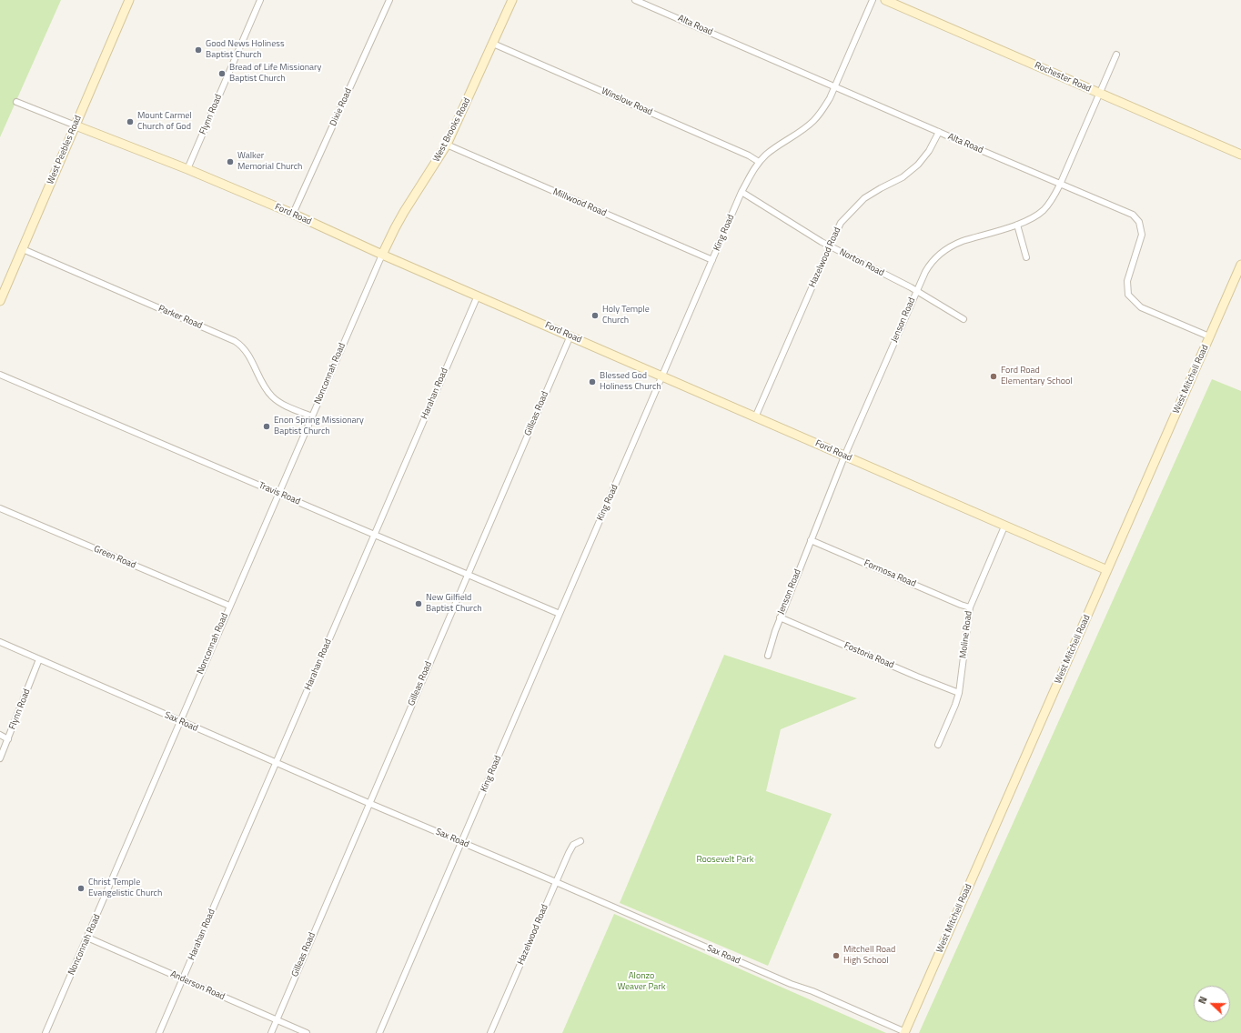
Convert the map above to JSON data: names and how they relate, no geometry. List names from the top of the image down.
{
  "streets": {
    "street": [
      "Alta Road",
      "Rochester Road",
      "Winslow Road",
      "Dixie Road",
      "Flynn Road",
      "West Brooks Road",
      "West Peebles Road",
      "Millwood Road",
      "Ford Road",
      "King Road",
      "Hazelwood Road",
      "Norton Road",
      "Parker Road",
      "Jenson Road",
      "Nonconnah Road",
      "West Mitchell Road",
      "Harahan Road",
      "Gilleas Road",
      "Travis Road",
      "Green Road",
      "Formosa Road",
      "Moline Road",
      "Fostoria Road",
      "Sax Road",
      "Anderson Road"
    ]
  },
  "crossings": [
    ["Alta Road", "King Road"],
    ["Alta Road", "Hazelwood Road"],
    ["Alta Road", "Jenson Road"],
    ["Alta Road", "West Mitchell Road"],
    ["Rochester Road", "Jenson Road"],
    ["Winslow Road", "West Brooks Road"],
    ["Winslow Road", "King Road"],
    ["Dixie Road", "Ford Road"],
    ["Flynn Road", "Ford Road"],
    ["Flynn Road", "Sax Road"],
    ["West Brooks Road", "Millwood Road"],
    ["West Brooks Road", "Ford Road"],
    ["West Brooks Road", "Nonconnah Road"],
    ["West Peebles Road", "Ford Road"],
    ["West Peebles Road", "Parker Road"],
    ["Millwood Road", "King Road"],
    ["Ford Road", "King Road"],
    ["Ford Road", "Hazelwood Road"],
    ["Ford Road", "Jenson Road"],
    ["Ford Road", "Nonconnah Road"],
    ["Ford Road", "West Mitchell Road"],
    ["Ford Road", "Harahan Road"],
    ["Ford Road", "Gilleas Road"],
    ["Ford Road", "Moline Road"],
    ["King Road", "Norton Road"],
    ["King Road", "Travis Road"],
    ["King Road", "Sax Road"],
    ["Hazelwood Road", "Norton Road"],
    ["Hazelwood Road", "Sax Road"],
    ["Norton Road", "Jenson Road"],
    ["Parker Road", "Nonconnah Road"],
    ["Jenson Road", "Formosa Road"],
    ["Jenson Road", "Fostoria Road"],
    ["Nonconnah Road", "Travis Road"],
    ["Nonconnah Road", "Green Road"],
    ["Nonconnah Road", "Sax Road"],
    ["Nonconnah Road", "Anderson Road"],
    ["West Mitchell Road", "Sax Road"],
    ["Harahan Road", "Travis Road"],
    ["Harahan Road", "Sax Road"],
    ["Harahan Road", "Anderson Road"],
    ["Gilleas Road", "Travis Road"],
    ["Gilleas Road", "Sax Road"],
    ["Gilleas Road", "Anderson Road"],
    ["Formosa Road", "Moline Road"],
    ["Moline Road", "Fostoria Road"]
  ],
  "parks": ["Roosevelt Park", "Alonzo Weaver Park"],
  "places": [
    "Good News Holiness Baptist Church",
    "Bread of Life Missionary Baptist Church",
    "Mount Carmel Church of God",
    "Walker Memorial Church",
    "Holy Temple Church",
    "Ford Road Elementary School",
    "Blessed God Holiness Church",
    "Enon Spring Missionary Baptist Church",
    "New Gilfield Baptist Church",
    "Christ Temple Evangelistic Church",
    "Mitchell Road High School"
  ],
  "north": "left"
}
